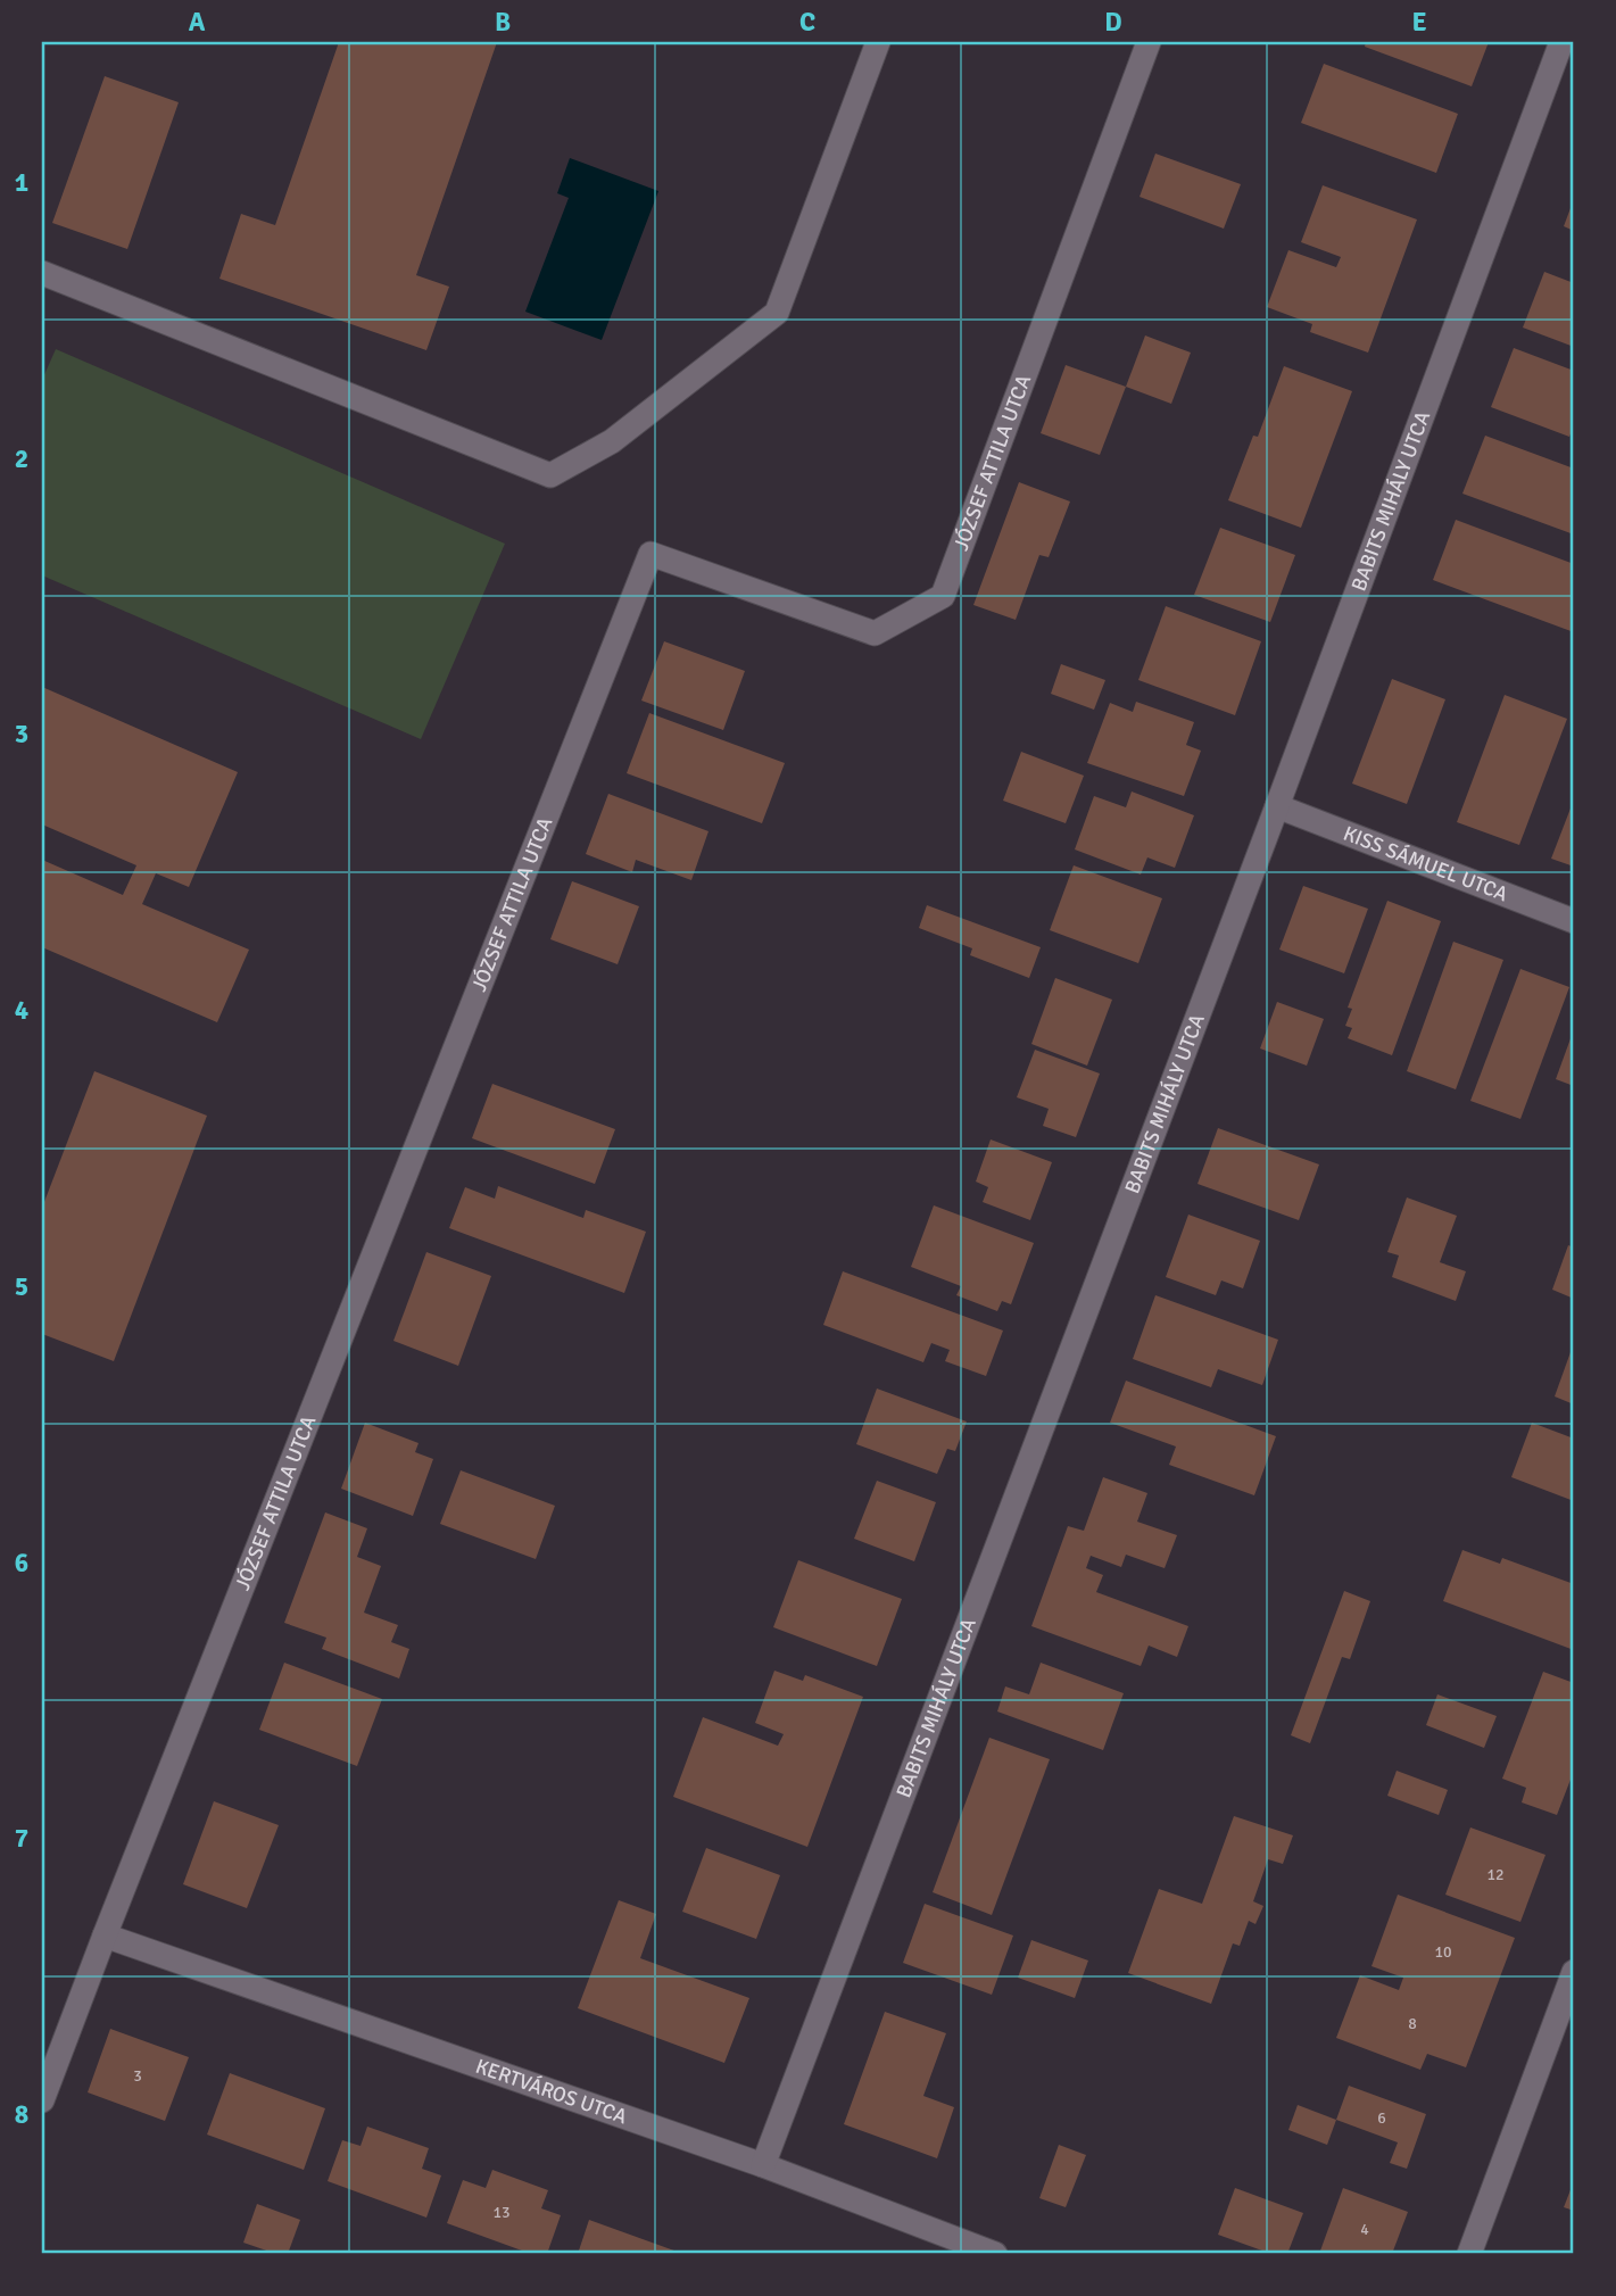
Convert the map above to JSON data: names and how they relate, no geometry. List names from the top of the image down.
{
  "streets": {
    "street": [
      "JÓZSEF ATTILA UTCA",
      "BABITS MIHÁLY UTCA",
      "KISS SÁMUEL UTCA",
      "KERTVÁROS UTCA"
    ]
  },
  "crossings": [
    ["JÓZSEF ATTILA UTCA", "KERTVÁROS UTCA"],
    ["BABITS MIHÁLY UTCA", "KISS SÁMUEL UTCA"],
    ["BABITS MIHÁLY UTCA", "KERTVÁROS UTCA"]
  ],
  "house_numbers": [
    "12",
    "10",
    "8",
    "3",
    "6",
    "13",
    "4"
  ],
  "grid": {
    "columns": [
      "A",
      "B",
      "C",
      "D",
      "E"
    ],
    "rows": [
      "1",
      "2",
      "3",
      "4",
      "5",
      "6",
      "7",
      "8"
    ]
  }
}
